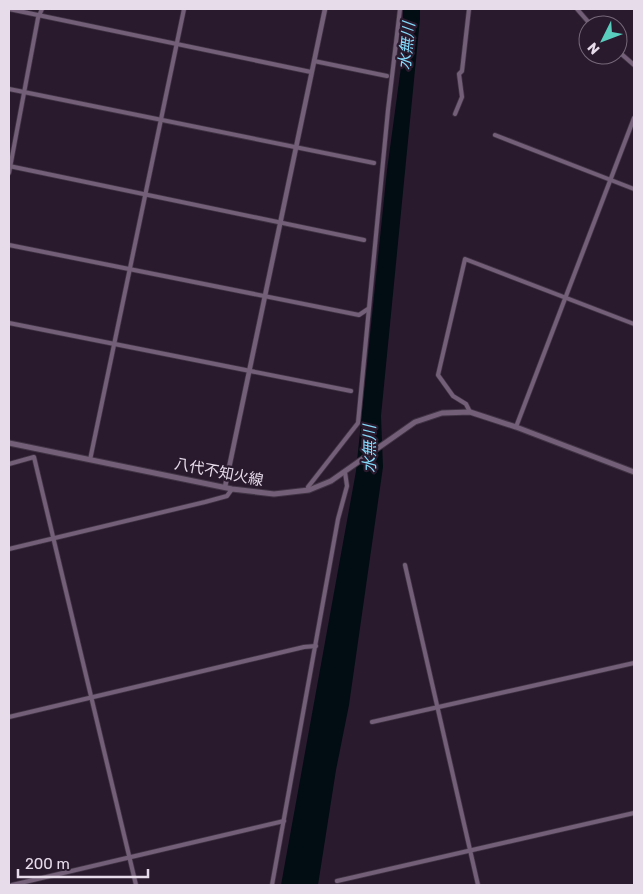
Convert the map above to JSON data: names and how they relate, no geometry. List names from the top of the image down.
{
  "streets": {
    "main road": ["八代不知火線"]
  },
  "water": ["水無川"],
  "scale_bar": "200 m",
  "north": "bottom left"
}
